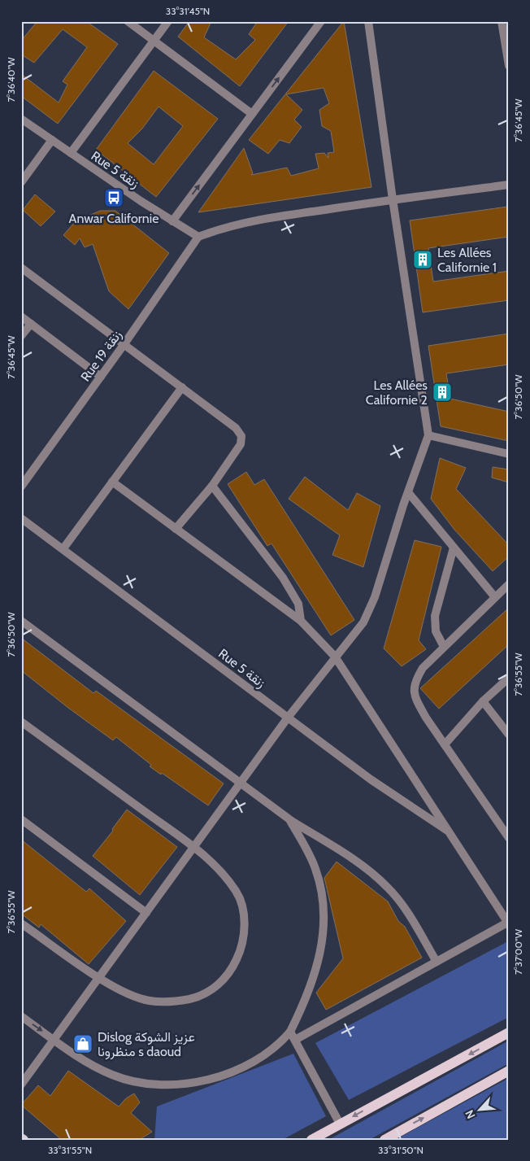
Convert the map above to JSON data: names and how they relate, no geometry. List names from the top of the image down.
{
  "streets": {
    "street": ["Rue 5 زنقة", "Rue 19 زنقة"]
  },
  "crossings": [
    ["Rue 5 زنقة", "Rue 19 زنقة"]
  ],
  "places": {
    "bus stop": ["Anwar Californie"],
    "building": ["Les Allées Californie 1", "Les Allées Californie 2"],
    "shop": ["Dislog عزيز الشوكة منظرونا s daoud"]
  },
  "north": "bottom left",
  "coordinates": [
    "33°31'45\"N",
    "7°36'40\"W",
    "7°36'45\"W",
    "7°36'50\"W",
    "7°36'55\"W",
    "7°37'00\"W",
    "33°31'55\"N",
    "33°31'50\"N"
  ]
}
